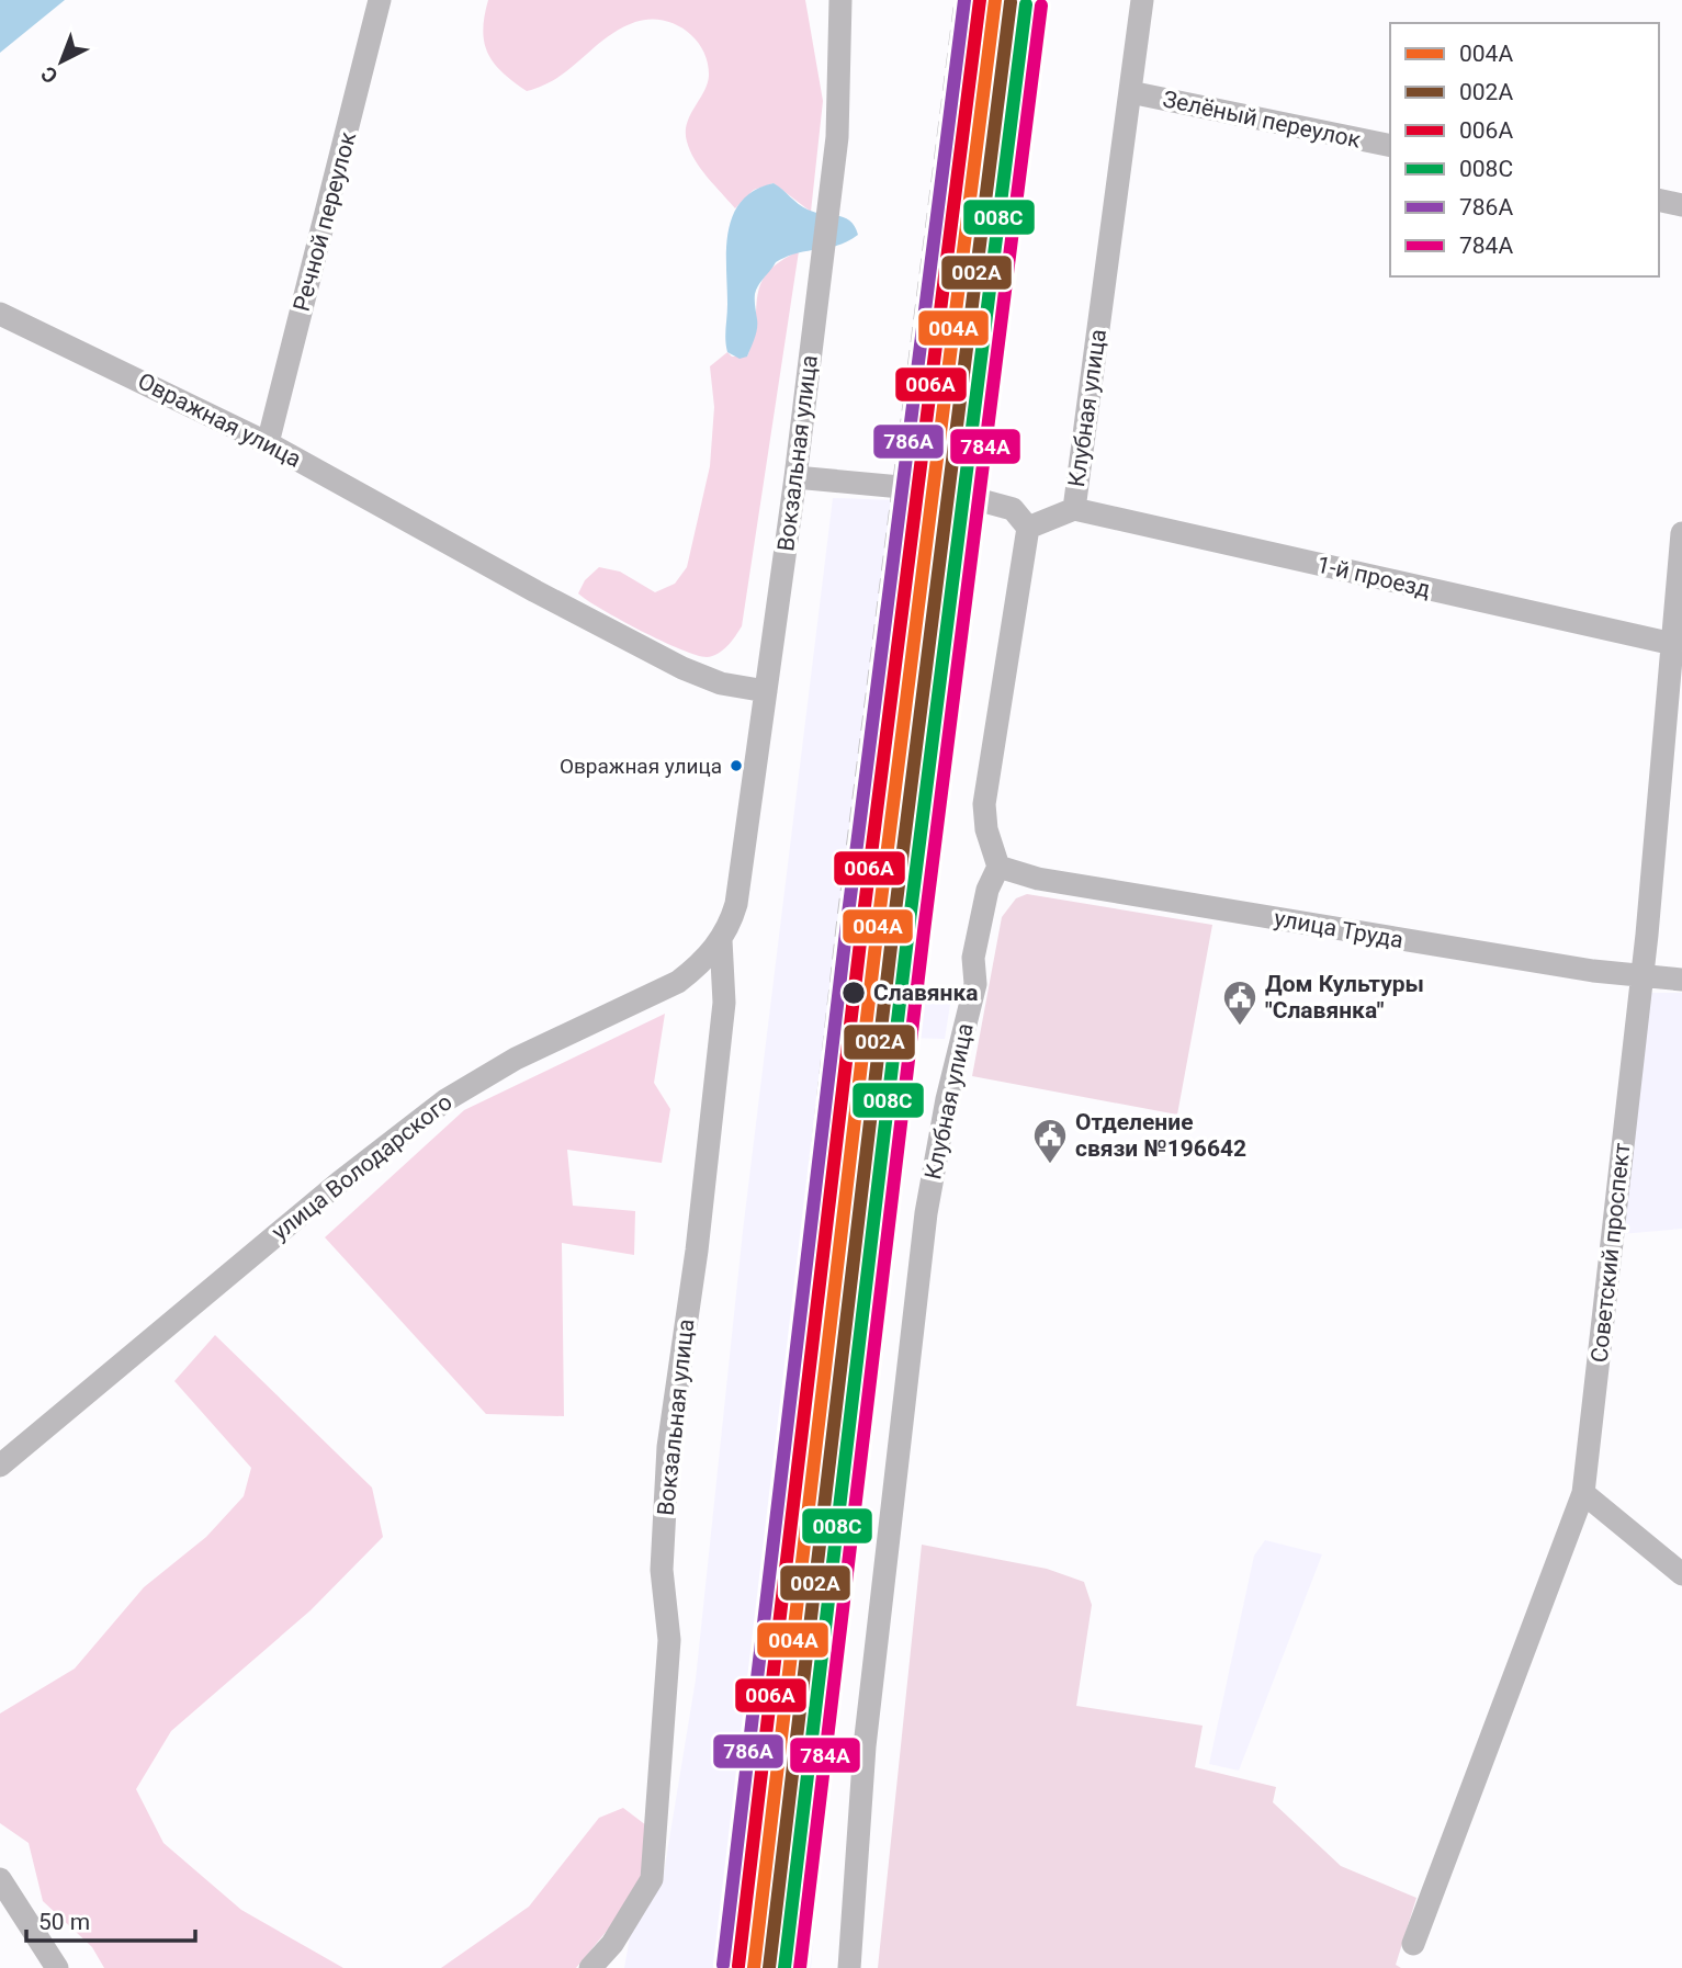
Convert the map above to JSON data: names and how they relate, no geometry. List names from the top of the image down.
{
  "streets": {
    "street": [
      "Зелёный переулок",
      "Речной переулок",
      "Клубная улица",
      "Овражная улица",
      "Вокзальная улица",
      "1-й проезд",
      "улица Труда",
      "улица Володарского",
      "Советский проспект"
    ]
  },
  "crossings": [
    ["Зелёный переулок", "Клубная улица"],
    ["Речной переулок", "Овражная улица"],
    ["Клубная улица", "1-й проезд"],
    ["Клубная улица", "улица Труда"],
    ["Овражная улица", "Вокзальная улица"],
    ["Вокзальная улица", "улица Володарского"],
    ["1-й проезд", "Советский проспект"],
    ["улица Труда", "Советский проспект"]
  ],
  "places": {
    "other": ["Овражная улица", "Славянка"],
    "public building": ["Дом Культуры \"Славянка\"", "Отделение связи №196642"]
  },
  "lines": [
    "transit line 004А",
    "transit line 006А",
    "transit line 786А",
    "transit line 002А",
    "transit line 008С",
    "transit line 784А"
  ],
  "legend": [
    "004А",
    "002А",
    "006А",
    "008С",
    "786А",
    "784А"
  ],
  "scale_bar": "50 m",
  "north": "bottom left"
}
